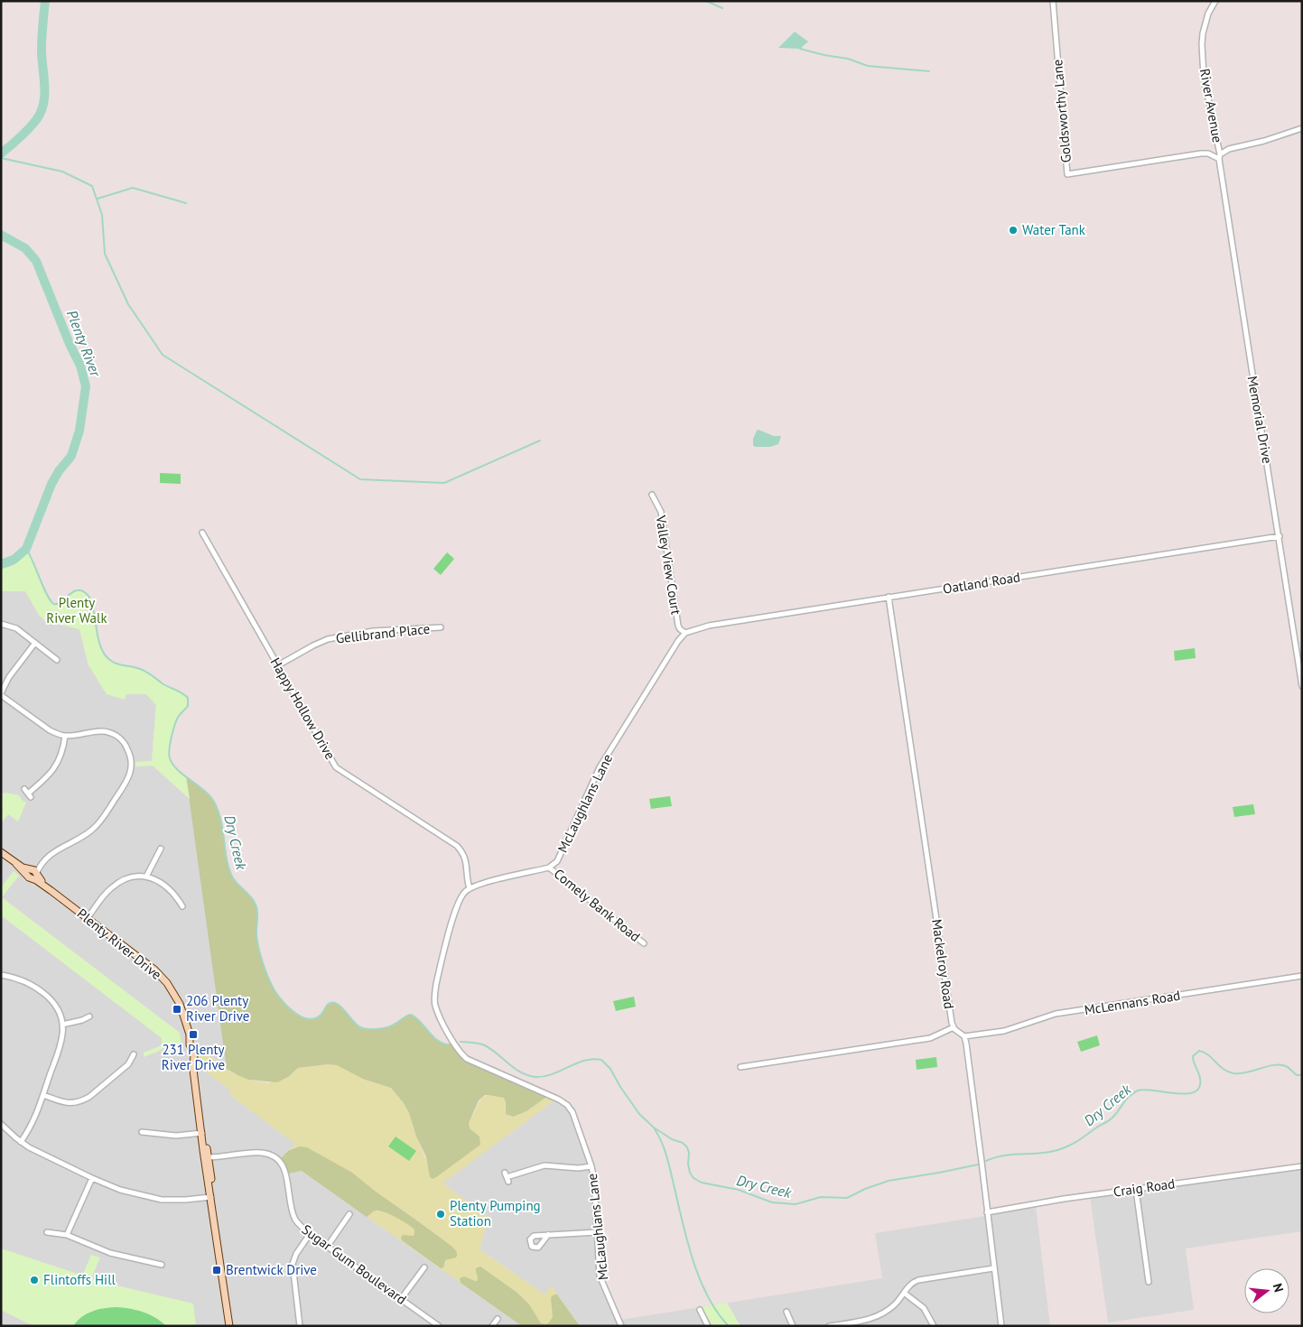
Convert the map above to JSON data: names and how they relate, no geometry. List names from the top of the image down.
{
  "streets": {
    "street": [
      "River Avenue",
      "Goldsworthy Lane",
      "Memorial Drive",
      "Valley View Court",
      "Oatland Road",
      "Gellibrand Place",
      "Happy Hollow Drive",
      "McLaughlans Lane",
      "Comely Bank Road",
      "Plenty River Drive",
      "Mackelroy Road",
      "McLennans Road",
      "Craig Road",
      "Sugar Gum Boulevard"
    ]
  },
  "crossings": [
    ["River Avenue", "Goldsworthy Lane"],
    ["River Avenue", "Memorial Drive"],
    ["Goldsworthy Lane", "Memorial Drive"],
    ["Memorial Drive", "Oatland Road"],
    ["Valley View Court", "Oatland Road"],
    ["Valley View Court", "McLaughlans Lane"],
    ["Oatland Road", "McLaughlans Lane"],
    ["Oatland Road", "Mackelroy Road"],
    ["Gellibrand Place", "Happy Hollow Drive"],
    ["Happy Hollow Drive", "McLaughlans Lane"],
    ["McLaughlans Lane", "Comely Bank Road"],
    ["Plenty River Drive", "Sugar Gum Boulevard"],
    ["Mackelroy Road", "McLennans Road"]
  ],
  "water": ["Plenty River", "Dry Creek"],
  "parks": ["Plenty River Walk"],
  "places": {
    "other": ["Water Tank", "Plenty Pumping Station", "Flintoffs Hill"],
    "transit": ["206 Plenty River Drive", "231 Plenty River Drive", "Brentwick Drive"]
  },
  "north": "right"
}
